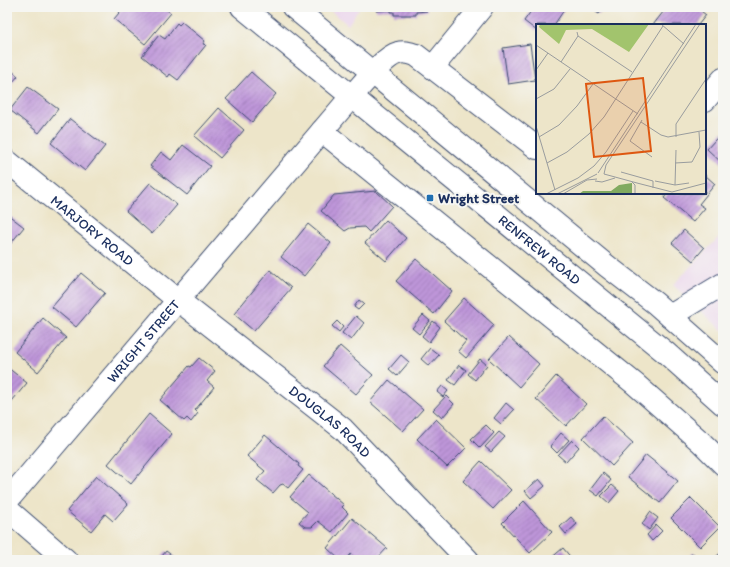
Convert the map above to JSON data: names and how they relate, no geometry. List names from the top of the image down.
{
  "streets": {
    "street": [
      "MARJORY ROAD",
      "RENFREW ROAD",
      "WRIGHT STREET",
      "DOUGLAS ROAD"
    ]
  },
  "crossings": [
    ["MARJORY ROAD", "WRIGHT STREET"],
    ["MARJORY ROAD", "DOUGLAS ROAD"],
    ["RENFREW ROAD", "WRIGHT STREET"],
    ["WRIGHT STREET", "DOUGLAS ROAD"]
  ],
  "places": {
    "transit": ["Wright Street"]
  }
}
